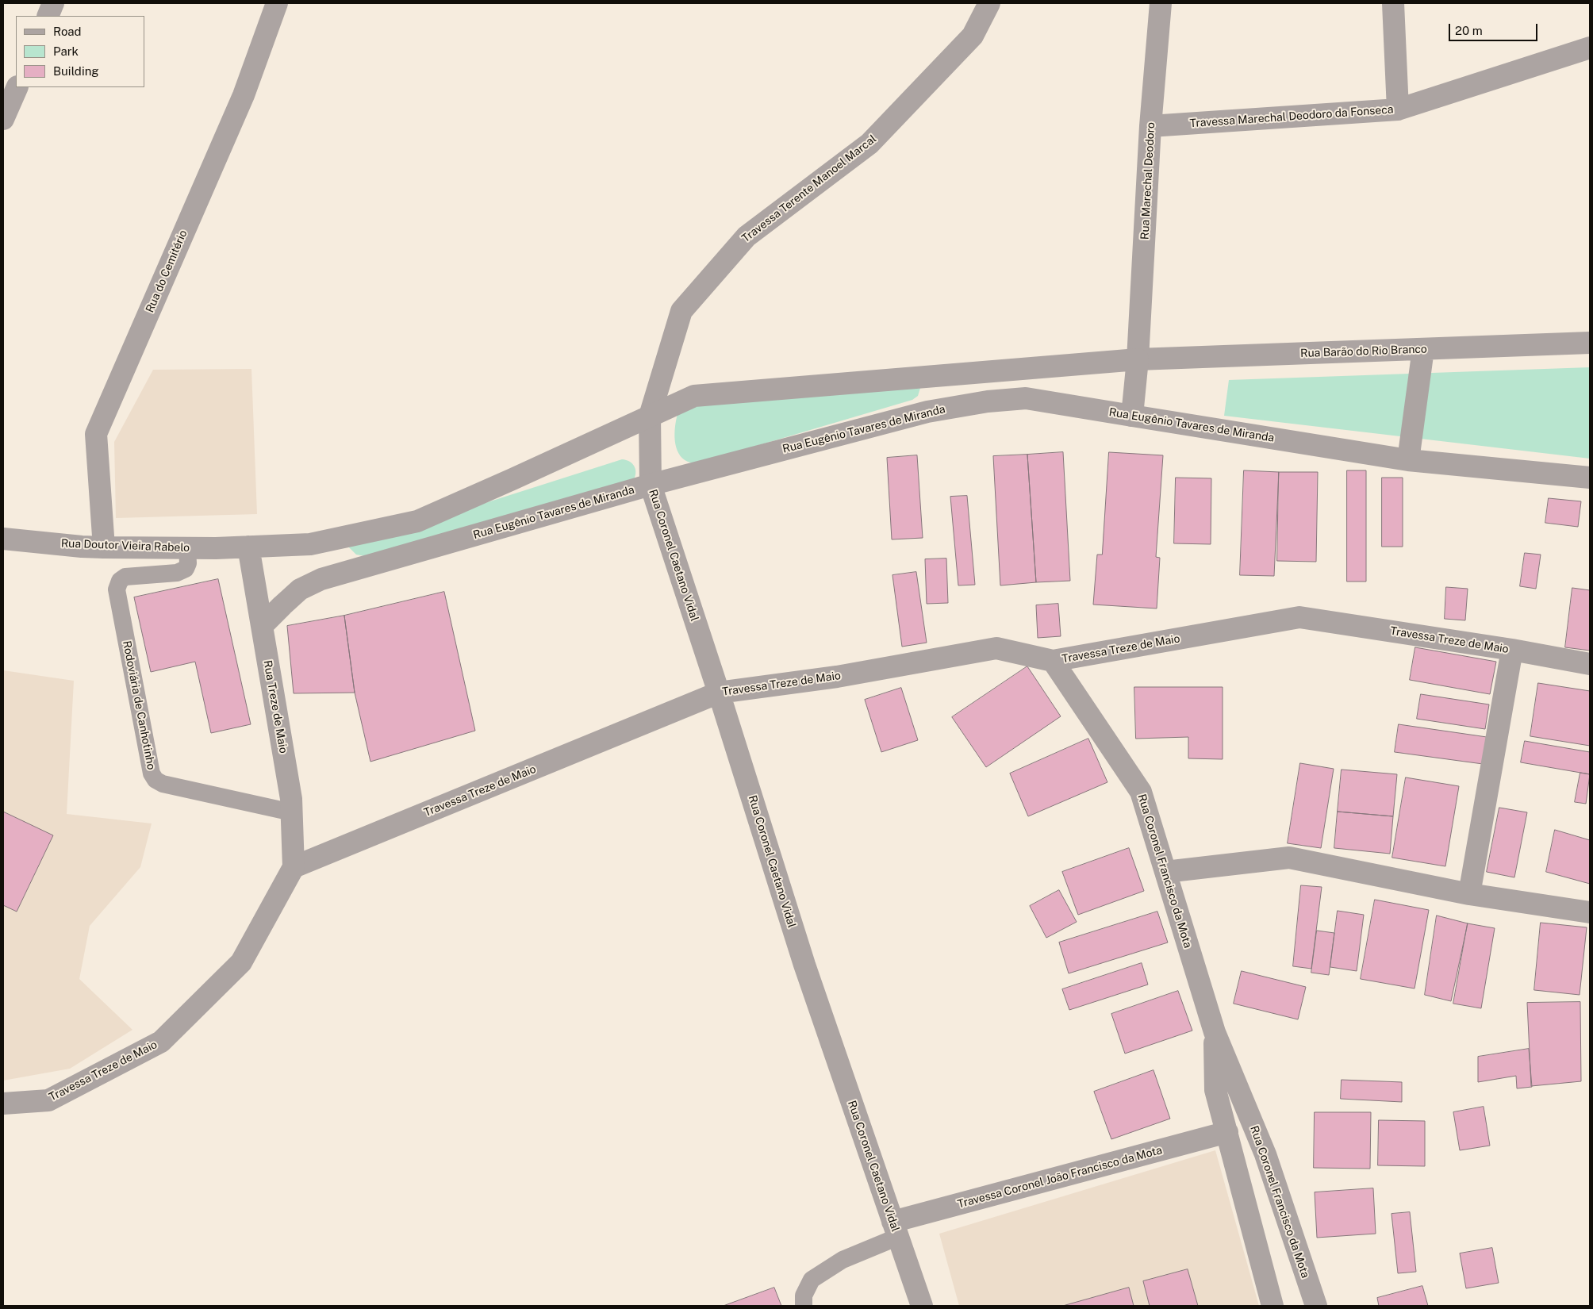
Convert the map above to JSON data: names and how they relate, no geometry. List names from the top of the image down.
{
  "streets": {
    "street": [
      "Travessa Marechal Deodoro da Fonseca",
      "Rua Marechal Deodoro",
      "Travessa Terente Manoel Marcal",
      "Rua do Cemitério",
      "Rua Barão do Rio Branco",
      "Rua Eugênio Tavares de Miranda",
      "Rua Doutor Vieira Rabelo",
      "Rua Coronel Caetano Vidal",
      "Travessa Treze de Maio",
      "Rua Treze de Maio",
      "Rua Coronel Francisco da Mota",
      "Travessa Coronel João Francisco da Mota"
    ],
    "lane": ["Rodoviária de Canhotinho"]
  },
  "crossings": [
    ["Travessa Marechal Deodoro da Fonseca", "Rua Marechal Deodoro"],
    ["Rua Marechal Deodoro", "Rua Barão do Rio Branco"],
    ["Rua Marechal Deodoro", "Rua Eugênio Tavares de Miranda"],
    ["Travessa Terente Manoel Marcal", "Rua Eugênio Tavares de Miranda"],
    ["Travessa Terente Manoel Marcal", "Rua Coronel Caetano Vidal"],
    ["Rua do Cemitério", "Rua Doutor Vieira Rabelo"],
    ["Rua Eugênio Tavares de Miranda", "Rua Coronel Caetano Vidal"],
    ["Rua Eugênio Tavares de Miranda", "Rua Treze de Maio"],
    ["Rua Doutor Vieira Rabelo", "Rodoviária de Canhotinho"],
    ["Rua Doutor Vieira Rabelo", "Rua Treze de Maio"],
    ["Rua Coronel Caetano Vidal", "Travessa Treze de Maio"],
    ["Rua Coronel Caetano Vidal", "Travessa Coronel João Francisco da Mota"],
    ["Travessa Treze de Maio", "Rua Treze de Maio"],
    ["Travessa Treze de Maio", "Rua Coronel Francisco da Mota"],
    ["Rodoviária de Canhotinho", "Rua Treze de Maio"],
    ["Rua Coronel Francisco da Mota", "Travessa Coronel João Francisco da Mota"]
  ],
  "legend": ["Road", "Park", "Building"],
  "scale_bar": "20 m"
}
